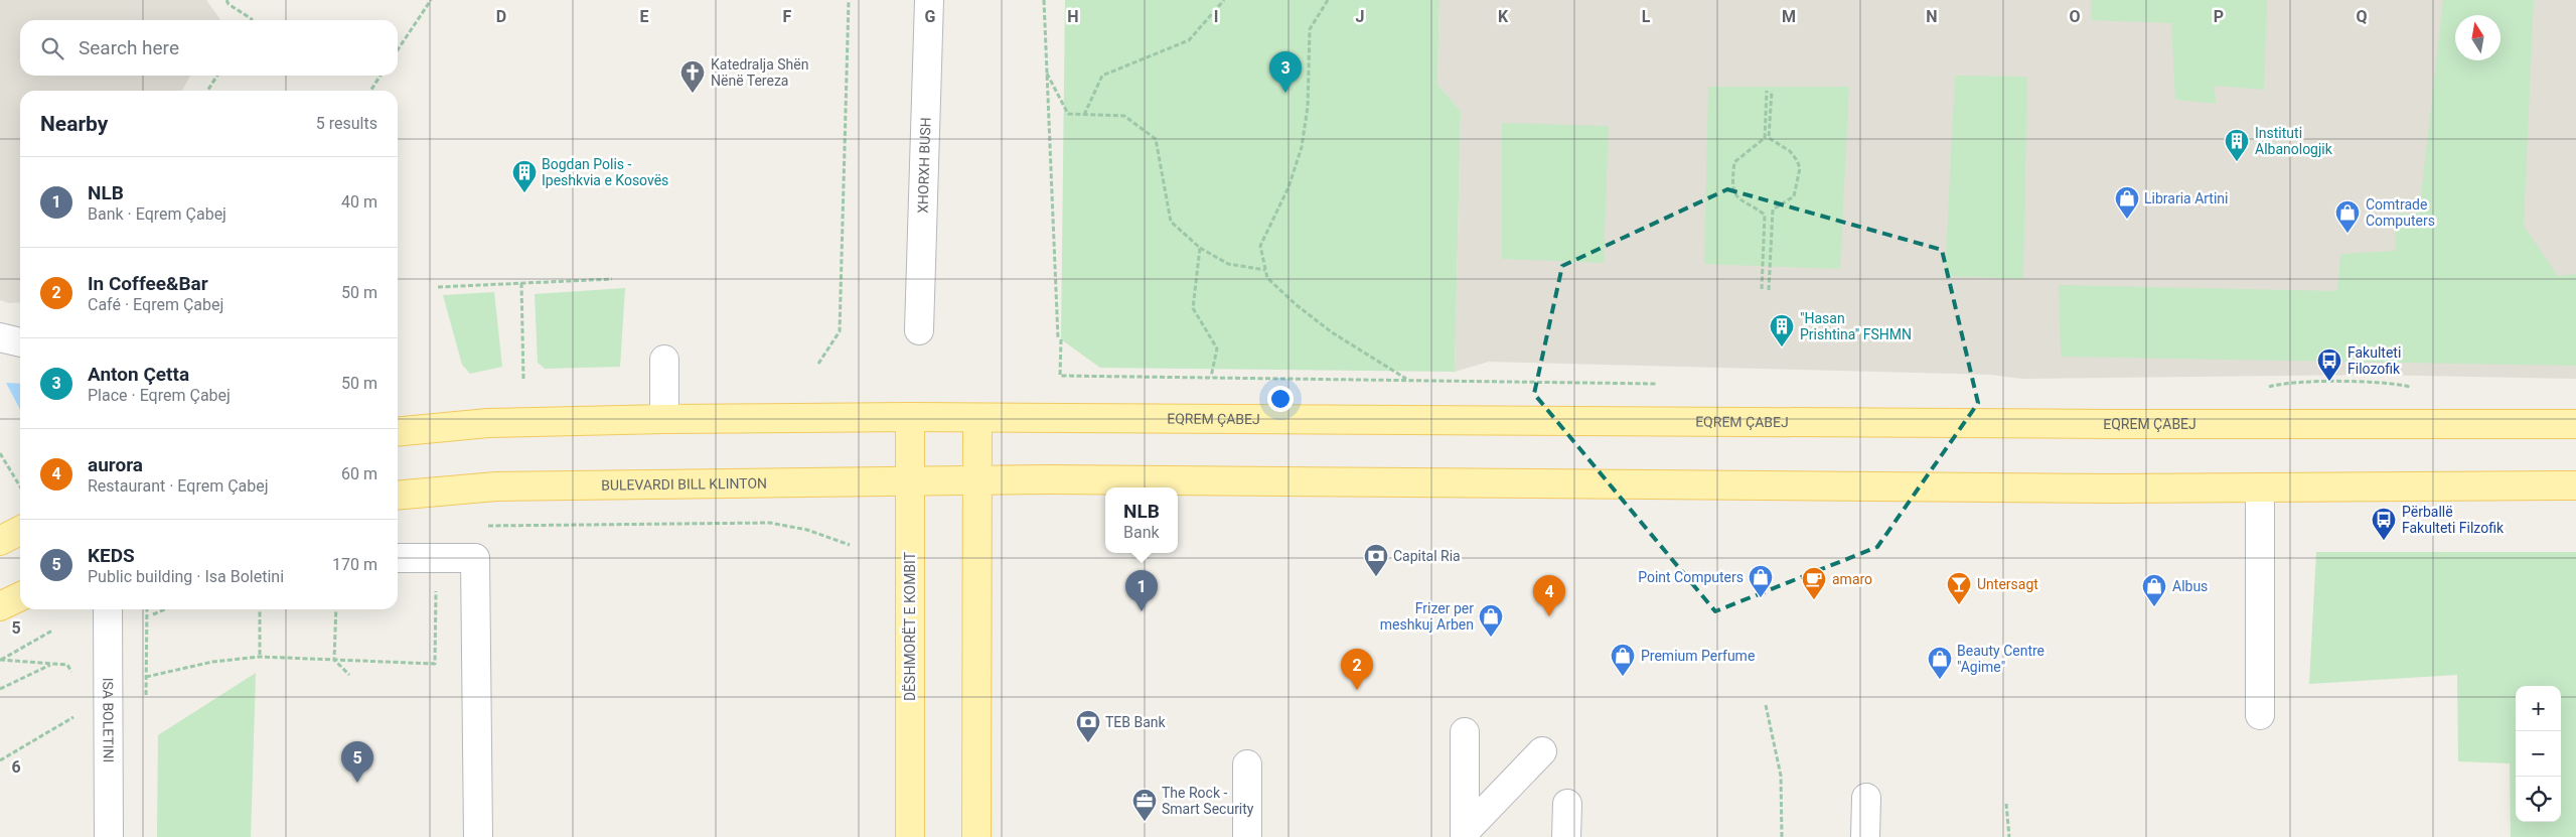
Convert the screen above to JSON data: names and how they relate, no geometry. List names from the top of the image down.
{
  "streets": {
    "main road": ["EQREM ÇABEJ", "BULEVARDI BILL KLINTON", "DËSHMORËT E KOMBIT"],
    "street": ["XHORXH BUSH", "ISA BOLETINI"]
  },
  "crossings": [
    ["EQREM ÇABEJ", "DËSHMORËT E KOMBIT"],
    ["BULEVARDI BILL KLINTON", "DËSHMORËT E KOMBIT"]
  ],
  "places": {
    "church": ["Katedralja Shën Nënë Tereza"],
    "building": ["Instituti Albanologjik", "Bogdan Polis - Ipeshkvia e Kosovës", "\"Hasan Prishtina\" FSHMN"],
    "shop": [
      "Libraria Artini",
      "Comtrade Computers",
      "Point Computers",
      "Albus",
      "Frizer per meshkuj Arben",
      "Premium Perfume",
      "Beauty Centre \"Agime\""
    ],
    "bus stop": ["Fakulteti Filozofik", "Përballë Fakulteti Filzofik"],
    "bank": ["Capital Ria", "TEB Bank"],
    "cafe": ["amaro"],
    "bar": ["Untersagt"],
    "office": ["The Rock - Smart Security"]
  },
  "north": "top",
  "page": {
    "search": "Search here",
    "pins": [
      "3",
      "1",
      "4",
      "2",
      "5"
    ],
    "heading": ["Nearby", "5 results"],
    "list": [
      {
        "mark": "1",
        "name": "NLB",
        "note": "Bank · Eqrem Çabej",
        "value": "40 m"
      },
      {
        "mark": "2",
        "name": "In Coffee&Bar",
        "note": "Café · Eqrem Çabej",
        "value": "50 m"
      },
      {
        "mark": "3",
        "name": "Anton Çetta",
        "note": "Place · Eqrem Çabej",
        "value": "50 m"
      },
      {
        "mark": "4",
        "name": "aurora",
        "note": "Restaurant · Eqrem Çabej",
        "value": "60 m"
      },
      {
        "mark": "5",
        "name": "KEDS",
        "note": "Public building · Isa Boletini",
        "value": "170 m"
      }
    ],
    "popup": ["NLB", "Bank"],
    "map_buttons": ["+", "−"]
  },
  "grid": {
    "columns": [
      "D",
      "E",
      "F",
      "G",
      "H",
      "I",
      "J",
      "K",
      "L",
      "M",
      "N",
      "O",
      "P",
      "Q"
    ],
    "rows": ["5", "6"]
  }
}
